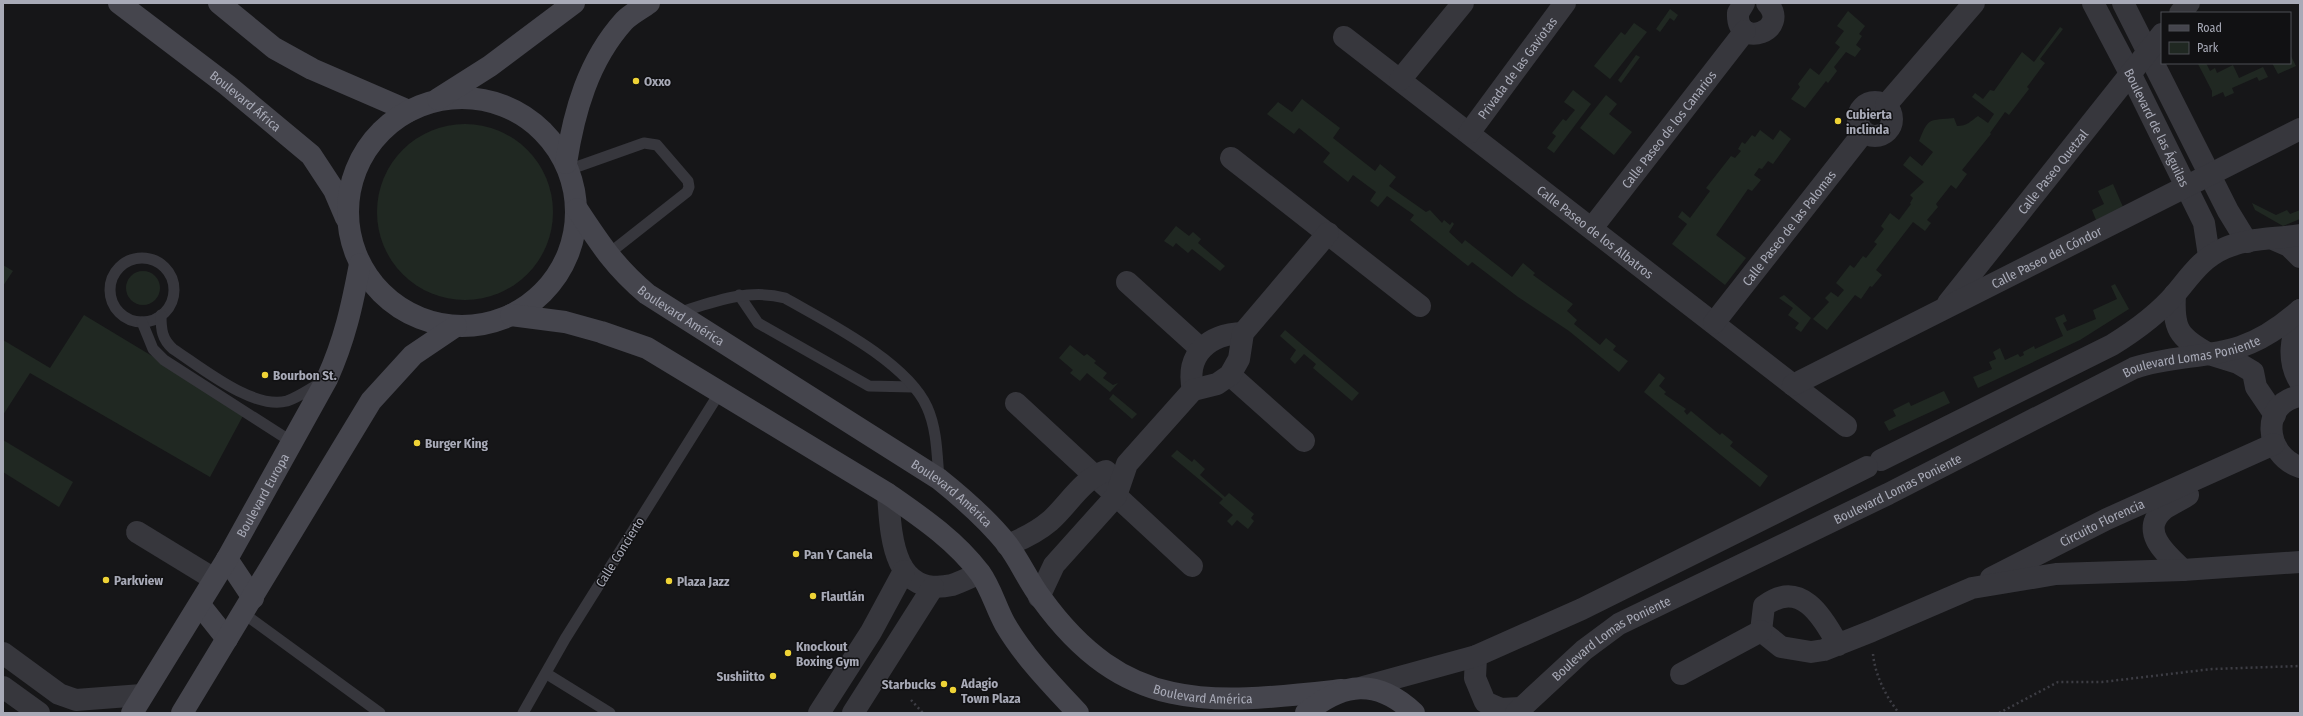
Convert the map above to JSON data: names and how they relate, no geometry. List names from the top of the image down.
{
  "streets": {
    "main road": ["Boulevard África", "Boulevard América", "Boulevard Europa"],
    "street": [
      "Privada de las Gaviotas",
      "Boulevard de las Águilas",
      "Calle Paseo de los Canarios",
      "Calle Paseo Quetzal",
      "Calle Paseo de las Palomas",
      "Calle Paseo de los Albatros",
      "Calle Paseo del Cóndor",
      "Boulevard Lomas Poniente",
      "Circuito Florencia"
    ],
    "lane": ["Calle Concierto"]
  },
  "crossings": [
    ["Privada de las Gaviotas", "Calle Paseo de los Albatros"],
    ["Boulevard de las Águilas", "Calle Paseo Quetzal"],
    ["Boulevard de las Águilas", "Calle Paseo del Cóndor"],
    ["Calle Paseo de los Canarios", "Calle Paseo de los Albatros"],
    ["Calle Paseo Quetzal", "Calle Paseo del Cóndor"],
    ["Calle Paseo de las Palomas", "Calle Paseo de los Albatros"],
    ["Calle Paseo de los Albatros", "Calle Paseo del Cóndor"]
  ],
  "places": [
    "Oxxo",
    "Cubierta inclinda",
    "Bourbon St.",
    "Burger King",
    "Pan Y Canela",
    "Parkview",
    "Plaza Jazz",
    "Flautlán",
    "Knockout Boxing Gym",
    "Sushiitto",
    "Starbucks",
    "Adagio Town Plaza"
  ],
  "legend": ["Road", "Park"]
}
